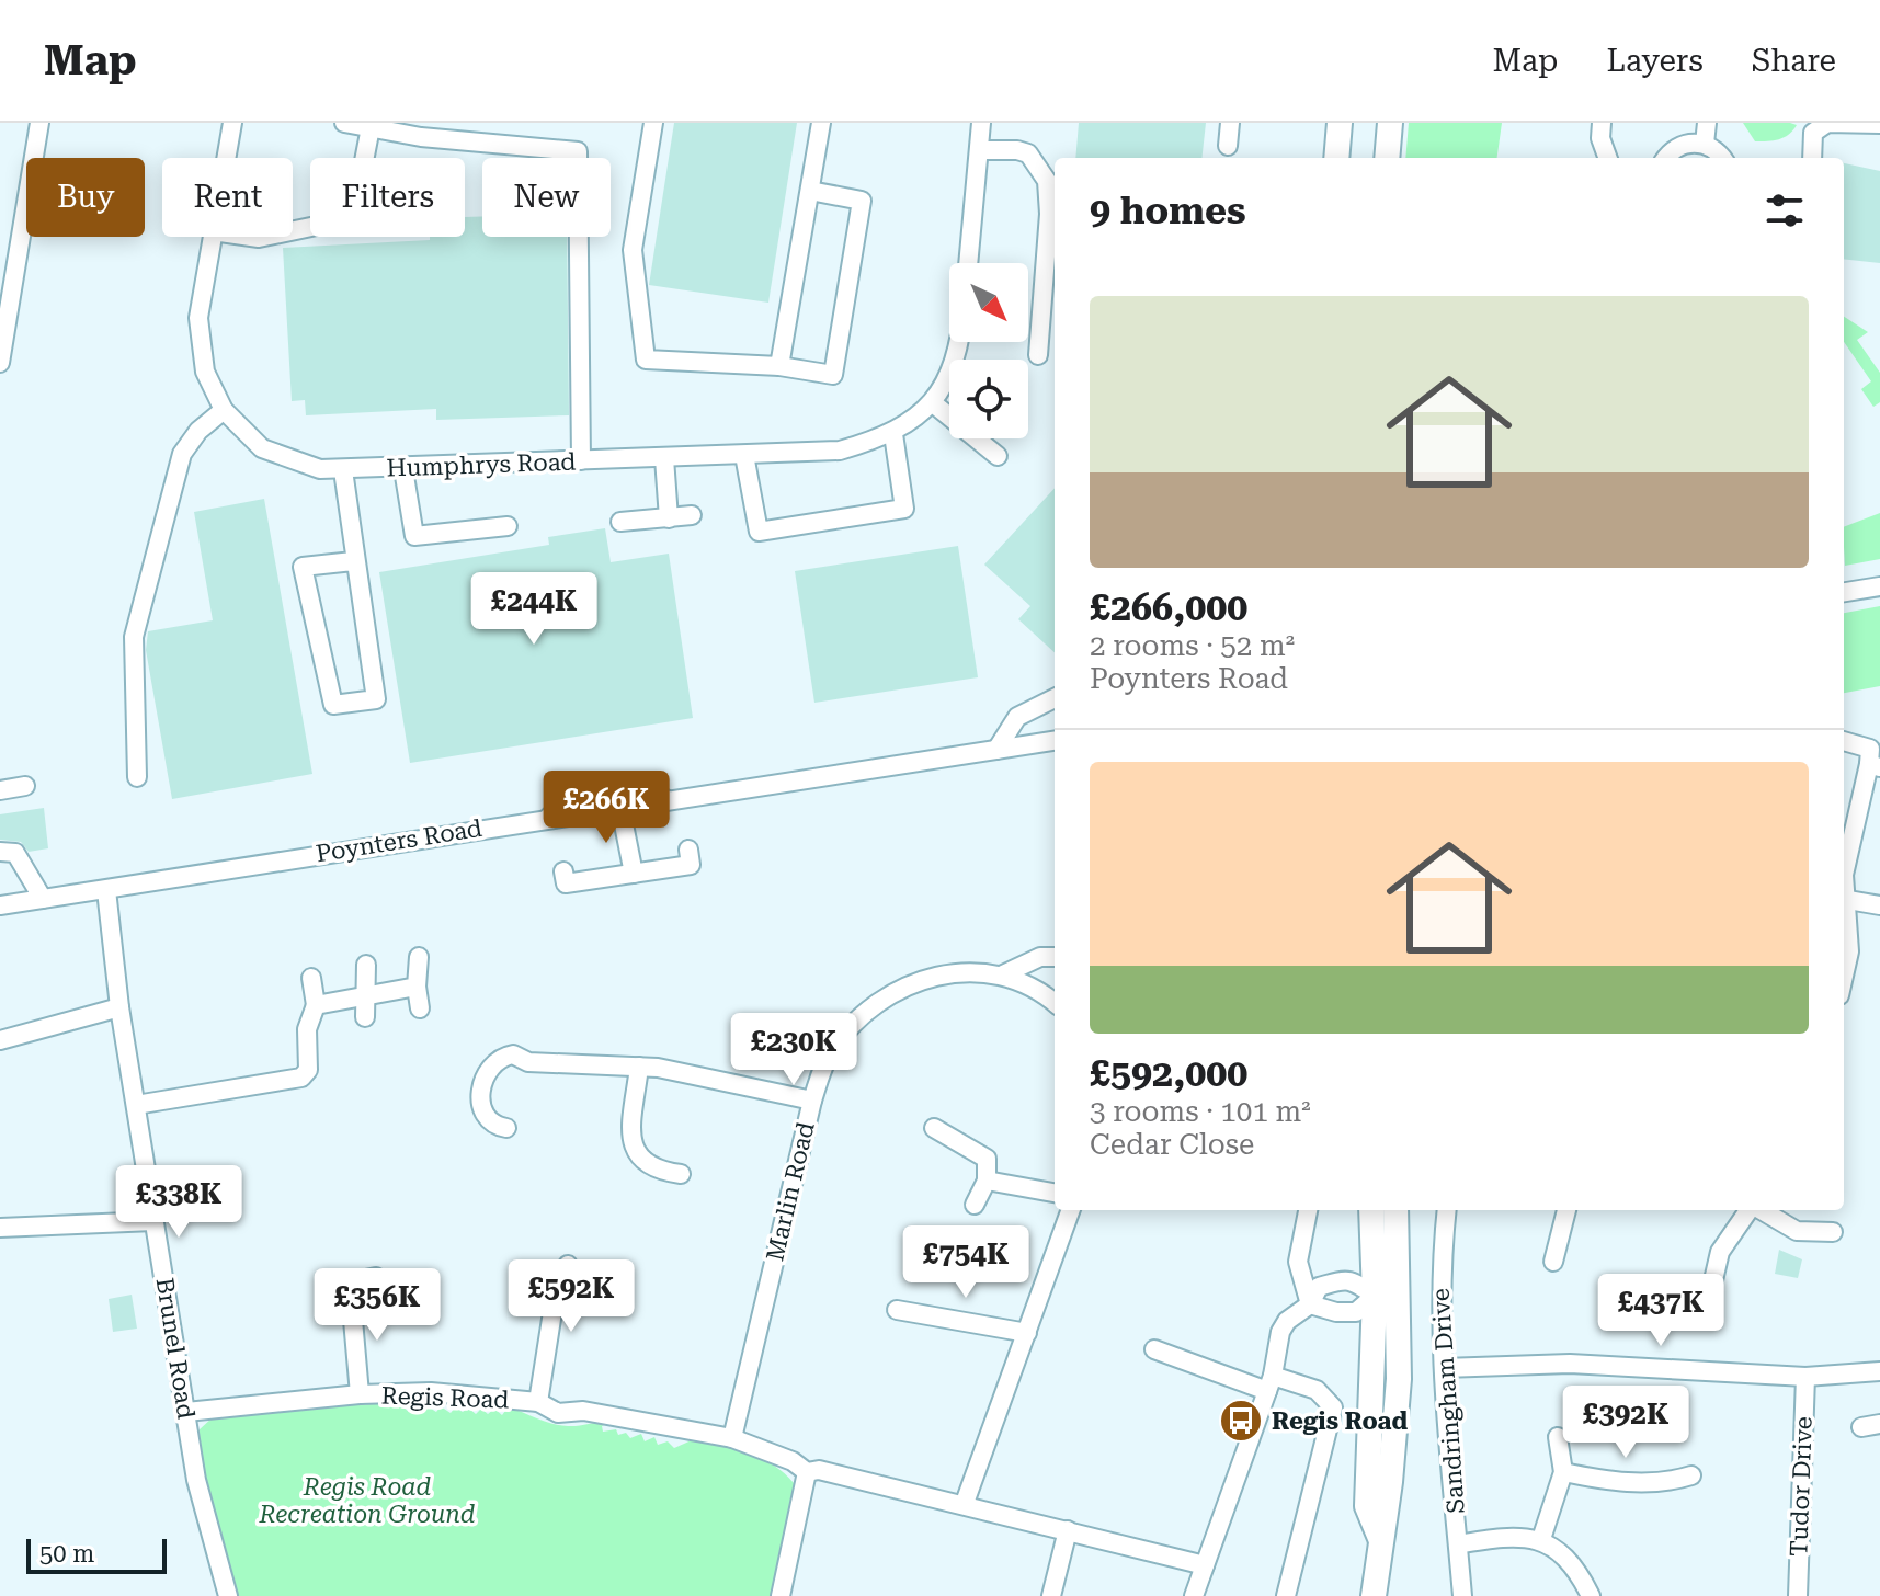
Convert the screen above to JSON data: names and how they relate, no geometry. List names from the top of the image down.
{
  "streets": {
    "street": [
      "Humphrys Road",
      "Poynters Road",
      "Marlin Road",
      "Brunel Road",
      "Regis Road",
      "Sandringham Drive",
      "Tudor Drive"
    ]
  },
  "crossings": [
    ["Poynters Road", "Brunel Road"],
    ["Marlin Road", "Regis Road"],
    ["Brunel Road", "Regis Road"]
  ],
  "parks": ["Regis Road Recreation Ground"],
  "places": {
    "bus stop": ["Regis Road"]
  },
  "scale_bar": "50 m",
  "north": "bottom right",
  "page": {
    "header": "Map",
    "nav": ["Map", "Layers", "Share"],
    "chip": [
      "Buy",
      "Rent",
      "Filters",
      "New"
    ],
    "heading": "9 homes",
    "list": [
      {
        "name": "£266,000",
        "note": "2 rooms · 52 m² · Poynters Road"
      },
      {
        "name": "£592,000",
        "note": "3 rooms · 101 m² · Cedar Close"
      }
    ],
    "price": [
      "£244K",
      "£266K",
      "£230K",
      "£338K",
      "£754K",
      "£592K",
      "£356K",
      "£437K",
      "£392K"
    ],
    "scale": "50 m"
  }
}
